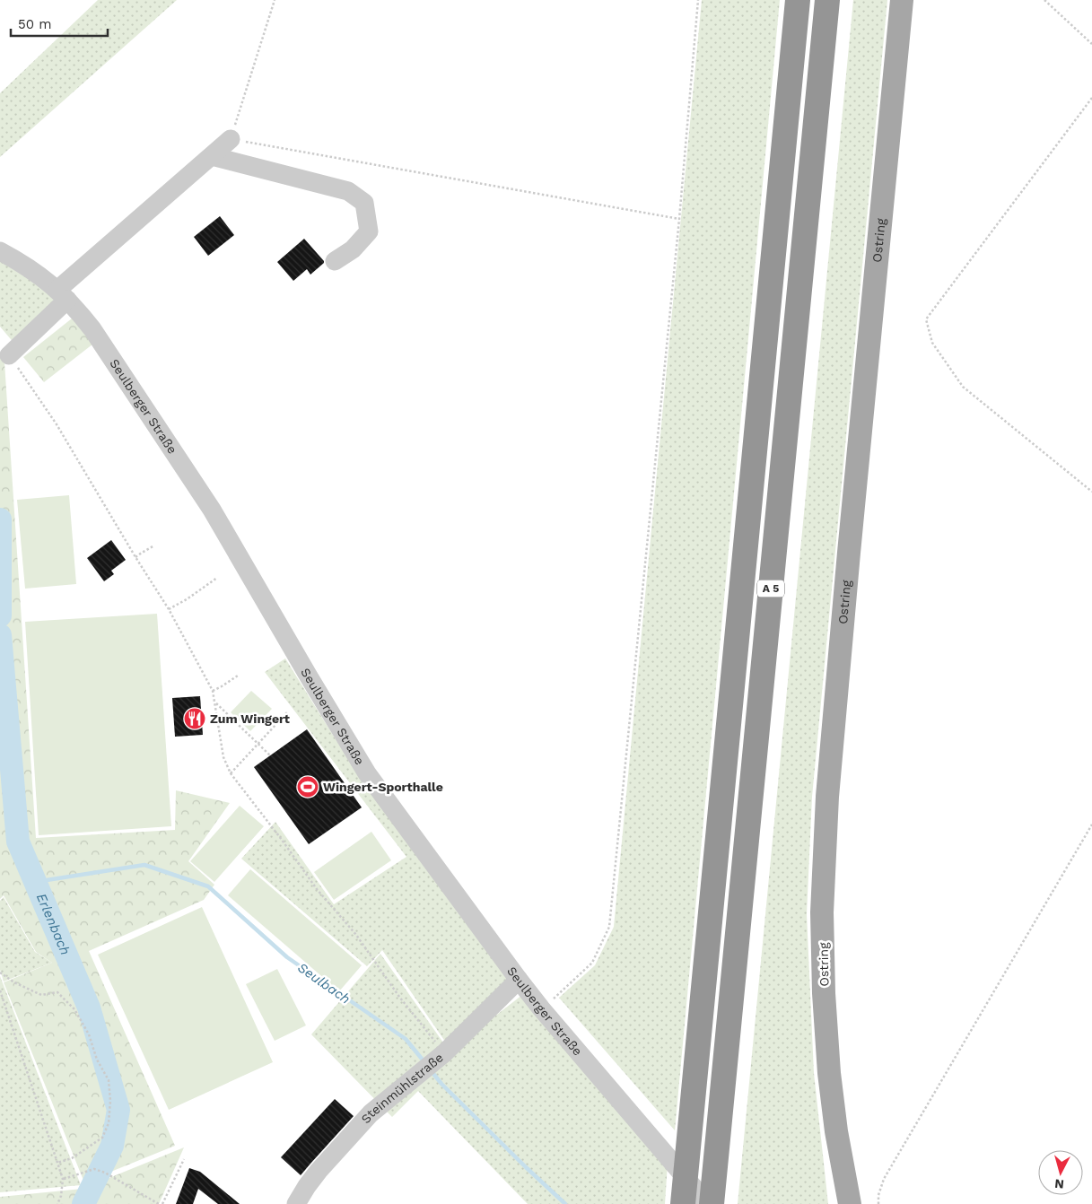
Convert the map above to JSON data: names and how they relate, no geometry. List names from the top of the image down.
{
  "streets": {
    "highway": ["A 5"],
    "main road": ["Ostring"],
    "street": ["Seulberger Straße", "Steinmühlstraße"]
  },
  "crossings": [
    ["Seulberger Straße", "A 5"],
    ["Seulberger Straße", "Steinmühlstraße"]
  ],
  "water": ["Erlenbach", "Seulbach"],
  "places": {
    "restaurant": ["Zum Wingert"],
    "sports": ["Wingert-Sporthalle"]
  },
  "scale_bar": "50 m",
  "north": "bottom"
}
